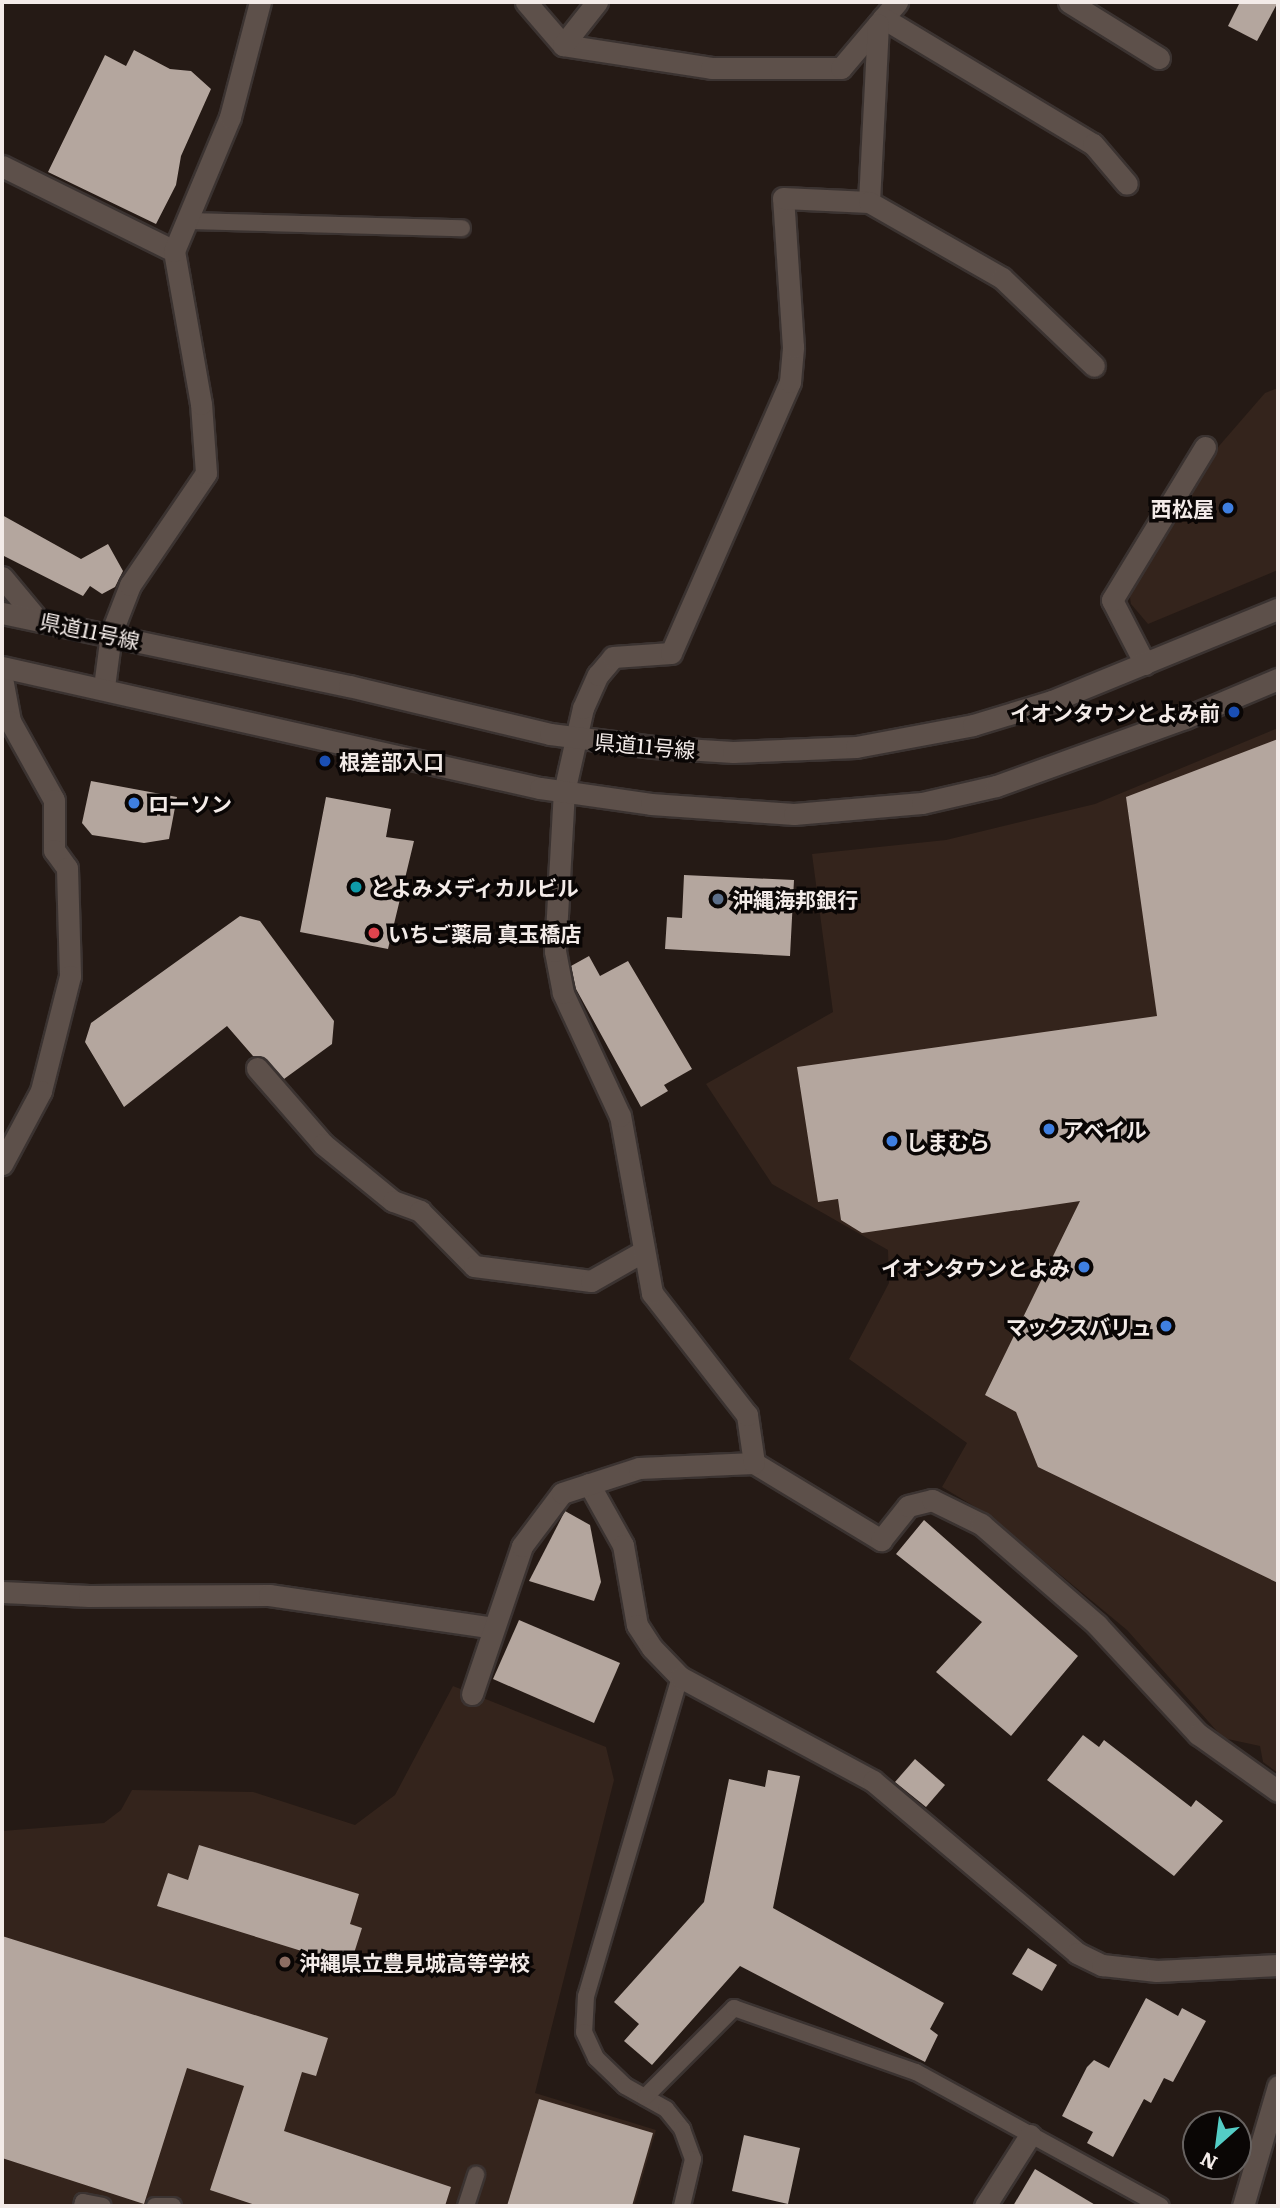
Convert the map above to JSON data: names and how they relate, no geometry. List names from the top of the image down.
{
  "streets": {
    "street": ["県道11号線"]
  },
  "places": [
    "西松屋",
    "イオンタウンとよみ前",
    "根差部入口",
    "ローソン",
    "とよみメディカルビル",
    "沖縄海邦銀行",
    "いちご薬局 真玉橋店",
    "アベイル",
    "しまむら",
    "イオンタウンとよみ",
    "マックスバリュ",
    "沖縄県立豊見城高等学校"
  ],
  "north": "bottom left"
}
